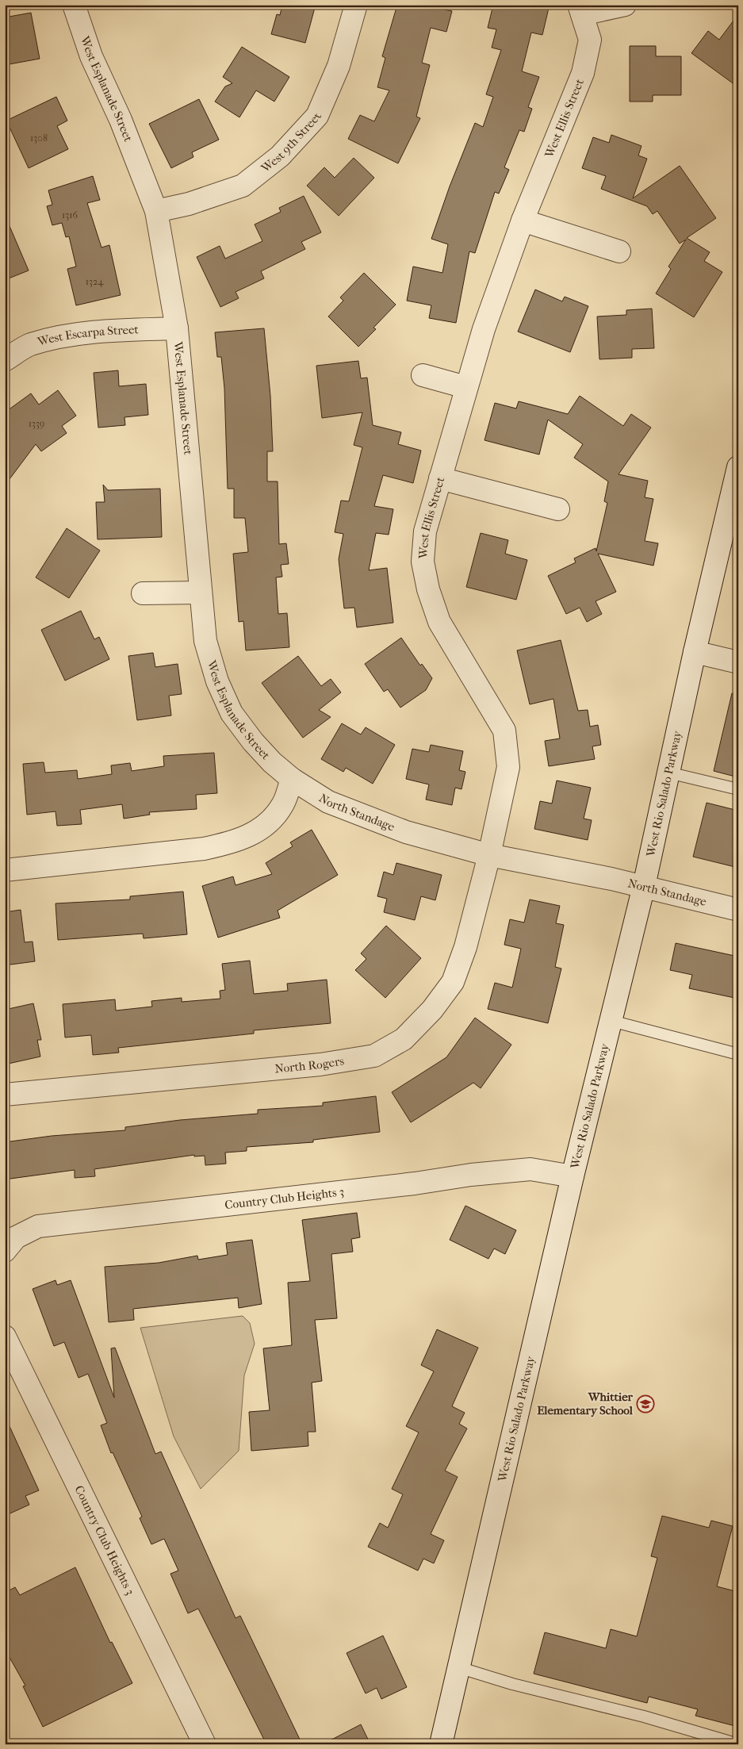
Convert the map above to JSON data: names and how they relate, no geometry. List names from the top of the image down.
{
  "streets": {
    "street": [
      "West Esplanade Street",
      "West Ellis Street",
      "West 9th Street",
      "West Escarpa Street",
      "West Rio Salado Parkway",
      "North Standage",
      "North Rogers",
      "Country Club Heights 3"
    ]
  },
  "crossings": [
    ["West Esplanade Street", "West 9th Street"],
    ["West Esplanade Street", "West Escarpa Street"],
    ["West Esplanade Street", "North Standage"],
    ["West Ellis Street", "North Standage"],
    ["West Ellis Street", "North Rogers"],
    ["West Rio Salado Parkway", "North Standage"],
    ["West Rio Salado Parkway", "Country Club Heights 3"],
    ["North Standage", "North Rogers"]
  ],
  "places": {
    "school or university": ["Whittier Elementary School"]
  },
  "house_numbers": [
    "1308",
    "1316",
    "1324",
    "1339"
  ]
}
